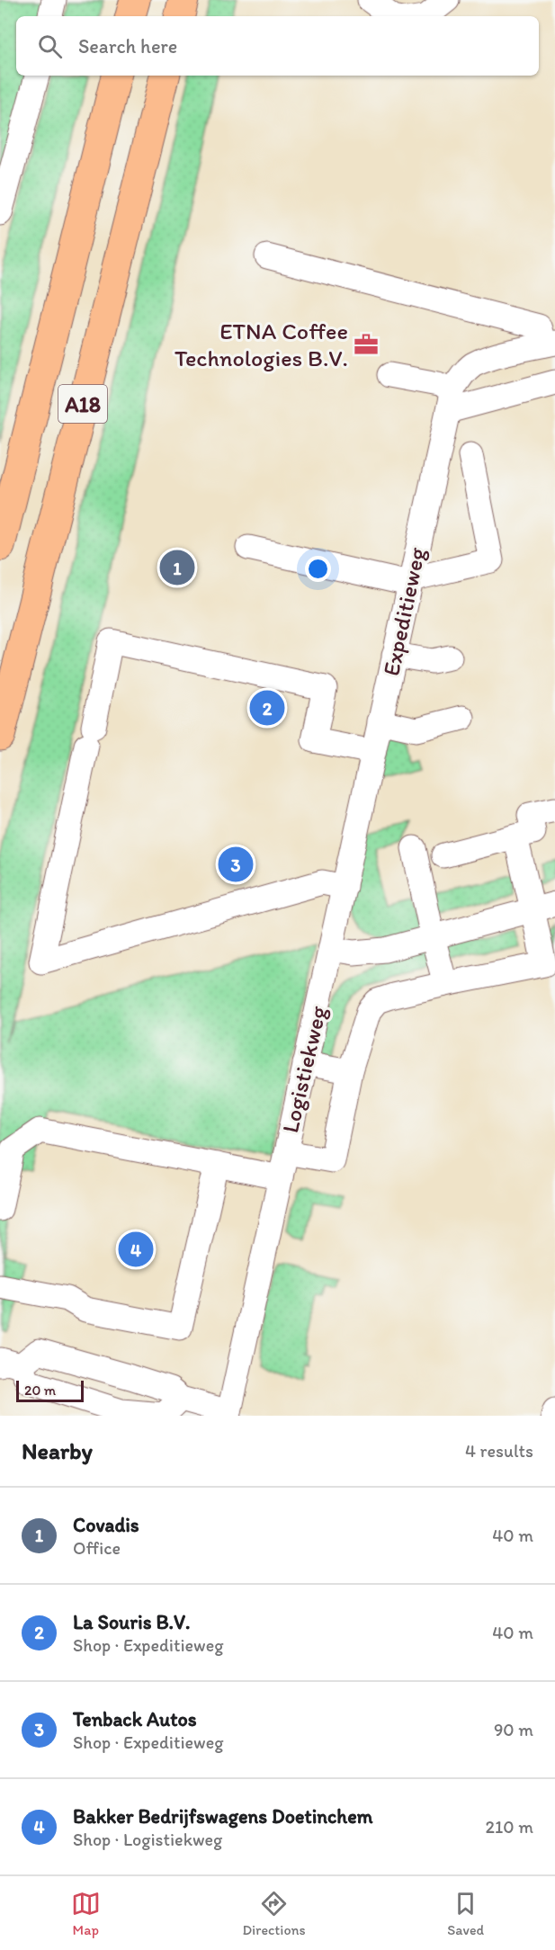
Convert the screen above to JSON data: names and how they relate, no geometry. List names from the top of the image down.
{
  "streets": {
    "highway": ["A18"],
    "street": ["Expeditieweg", "Logistiekweg"]
  },
  "crossings": [
    ["Expeditieweg", "Logistiekweg"]
  ],
  "places": {
    "office": ["ETNA Coffee Technologies B.V."]
  },
  "scale_bar": "20 m",
  "page": {
    "search": "Search here",
    "pins": [
      "1",
      "2",
      "3",
      "4"
    ],
    "scale": "20 m",
    "heading": ["Nearby", "4 results"],
    "list": [
      {
        "mark": "1",
        "name": "Covadis",
        "note": "Office",
        "value": "40 m"
      },
      {
        "mark": "2",
        "name": "La Souris B.V.",
        "note": "Shop · Expeditieweg",
        "value": "40 m"
      },
      {
        "mark": "3",
        "name": "Tenback Autos",
        "note": "Shop · Expeditieweg",
        "value": "90 m"
      },
      {
        "mark": "4",
        "name": "Bakker Bedrijfswagens Doetinchem",
        "note": "Shop · Logistiekweg",
        "value": "210 m"
      }
    ],
    "nav": ["Map", "Directions", "Saved"]
  }
}
